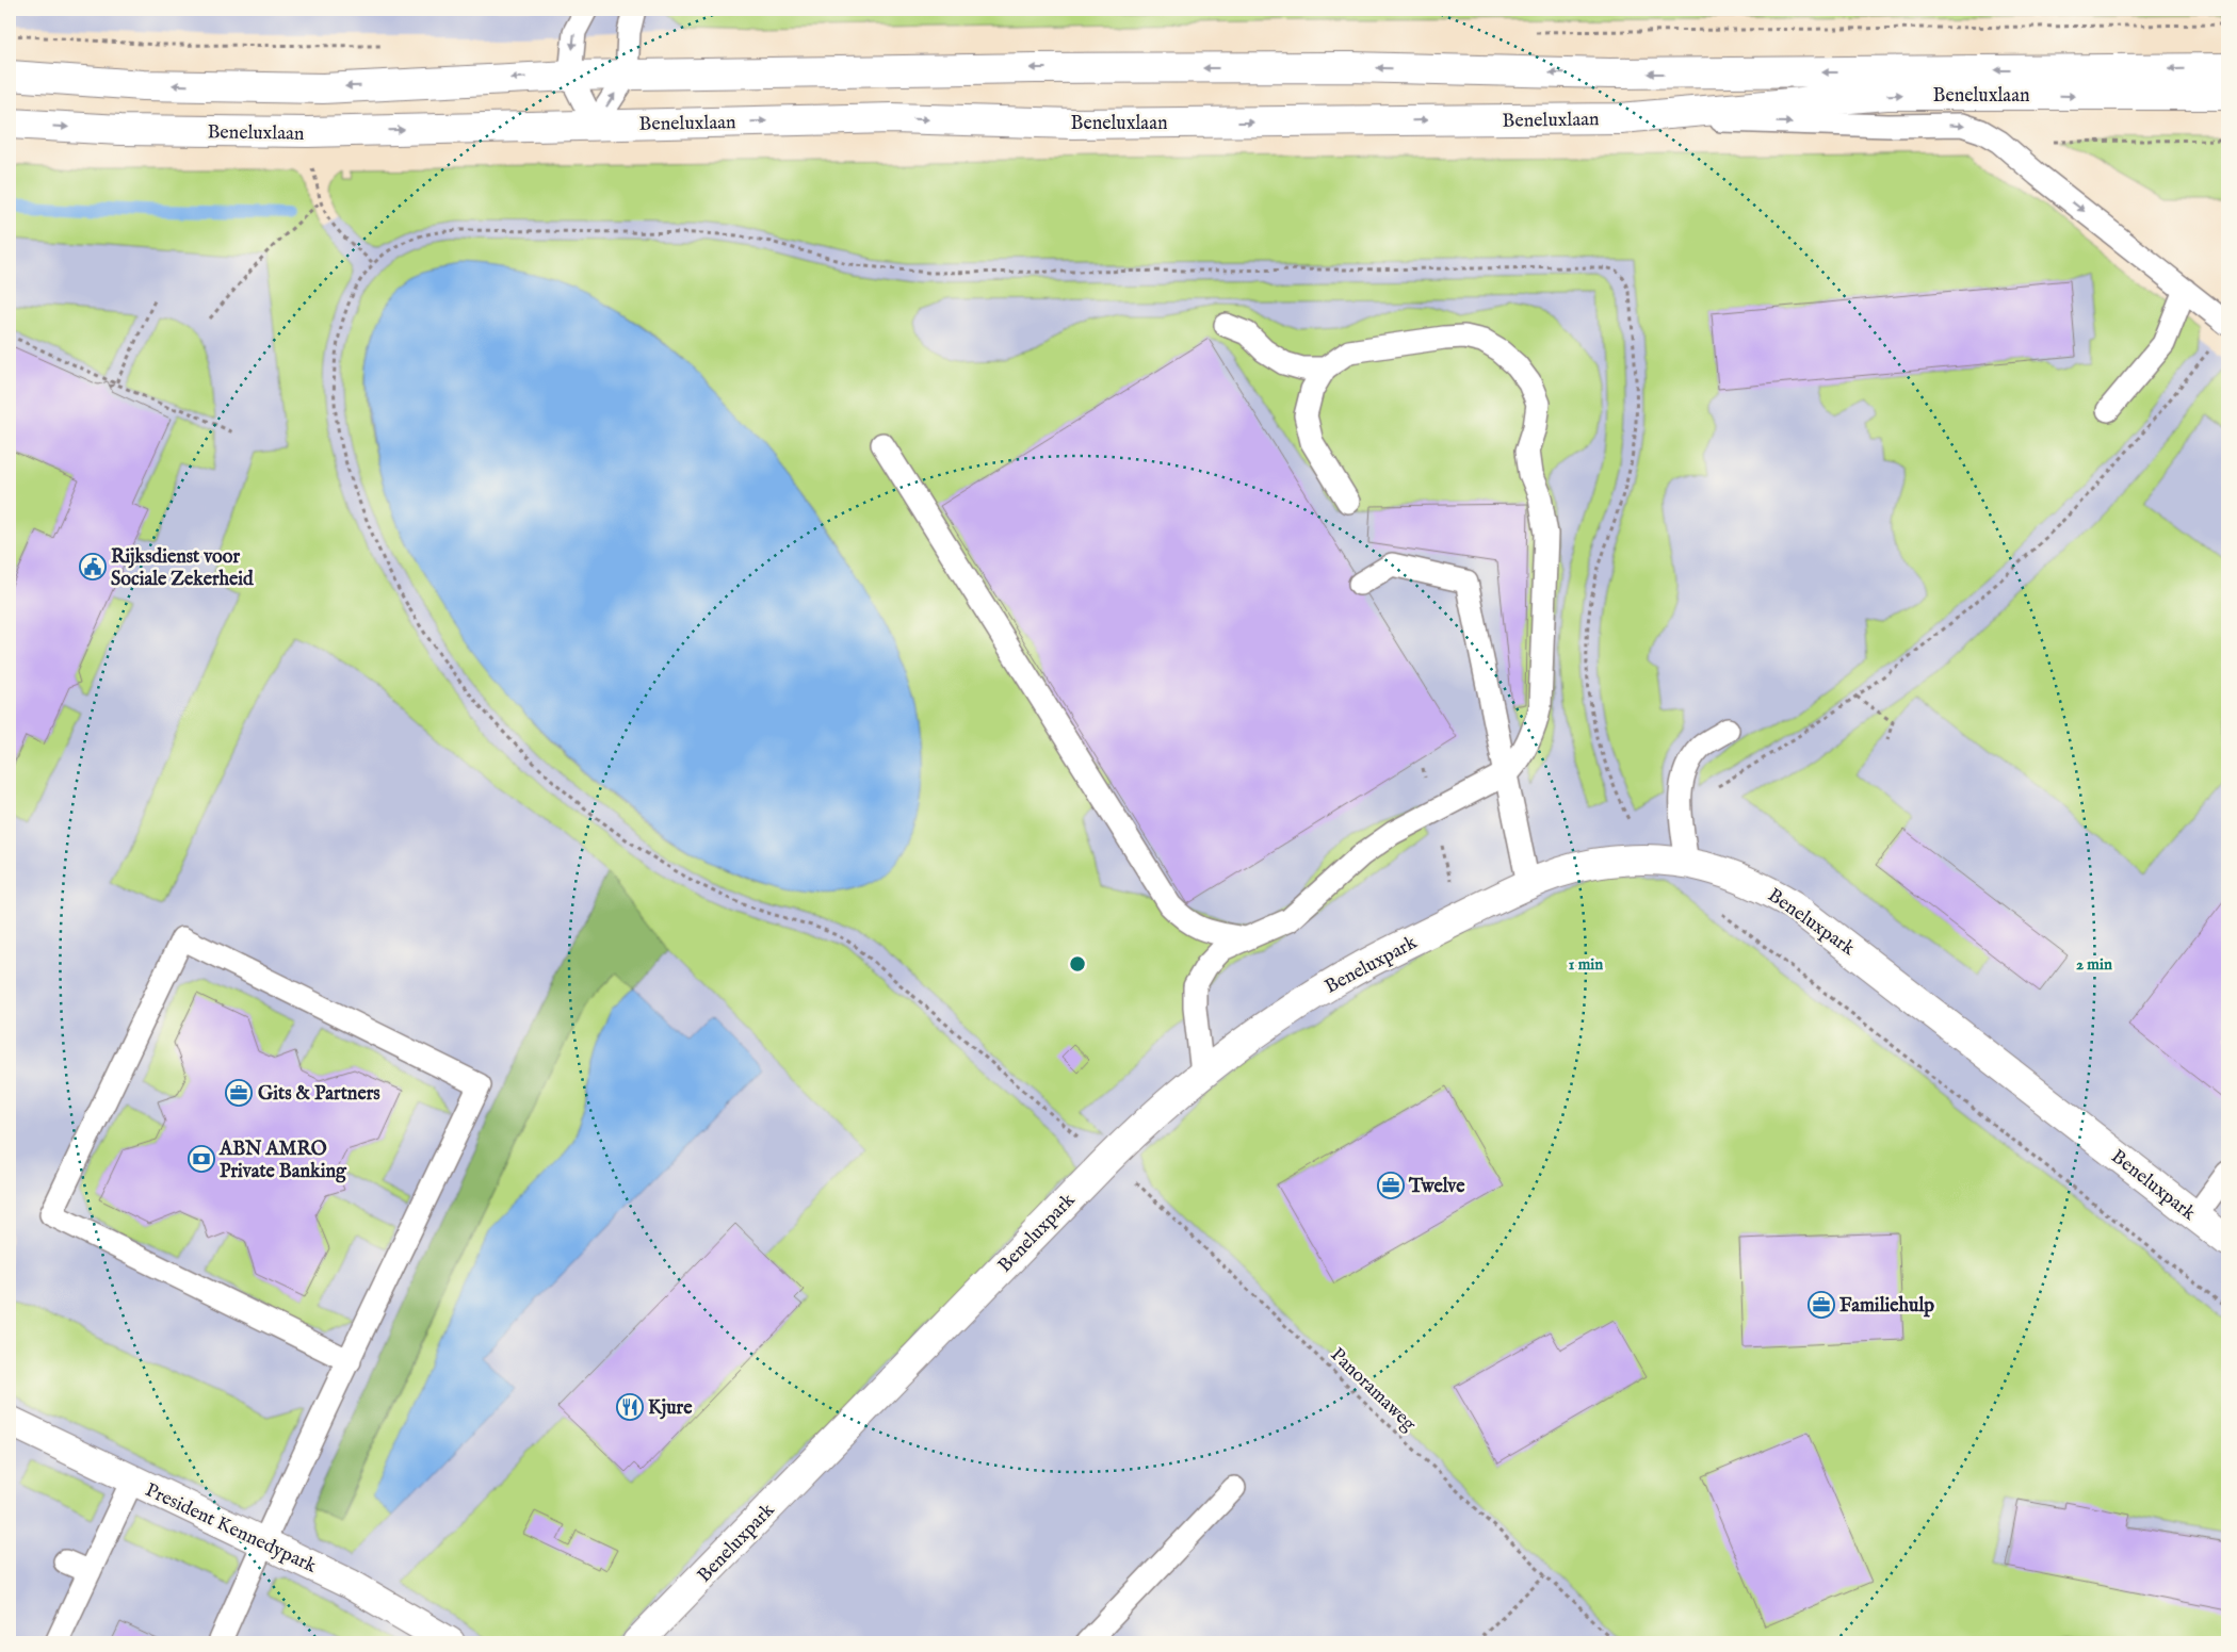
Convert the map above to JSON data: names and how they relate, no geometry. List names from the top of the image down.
{
  "streets": {
    "main road": ["Beneluxlaan", "Beneluxpark", "President Kennedypark"],
    "path": ["Panoramaweg"]
  },
  "crossings": [
    ["Beneluxpark", "Panoramaweg"]
  ],
  "places": {
    "public building": ["Rijksdienst voor Sociale Zekerheid"],
    "office": ["Gits & Partners", "Twelve", "Familiehulp"],
    "bank": ["ABN AMRO Private Banking"],
    "restaurant": ["Kjure"]
  },
  "rings": ["1 min", "2 min"]
}
